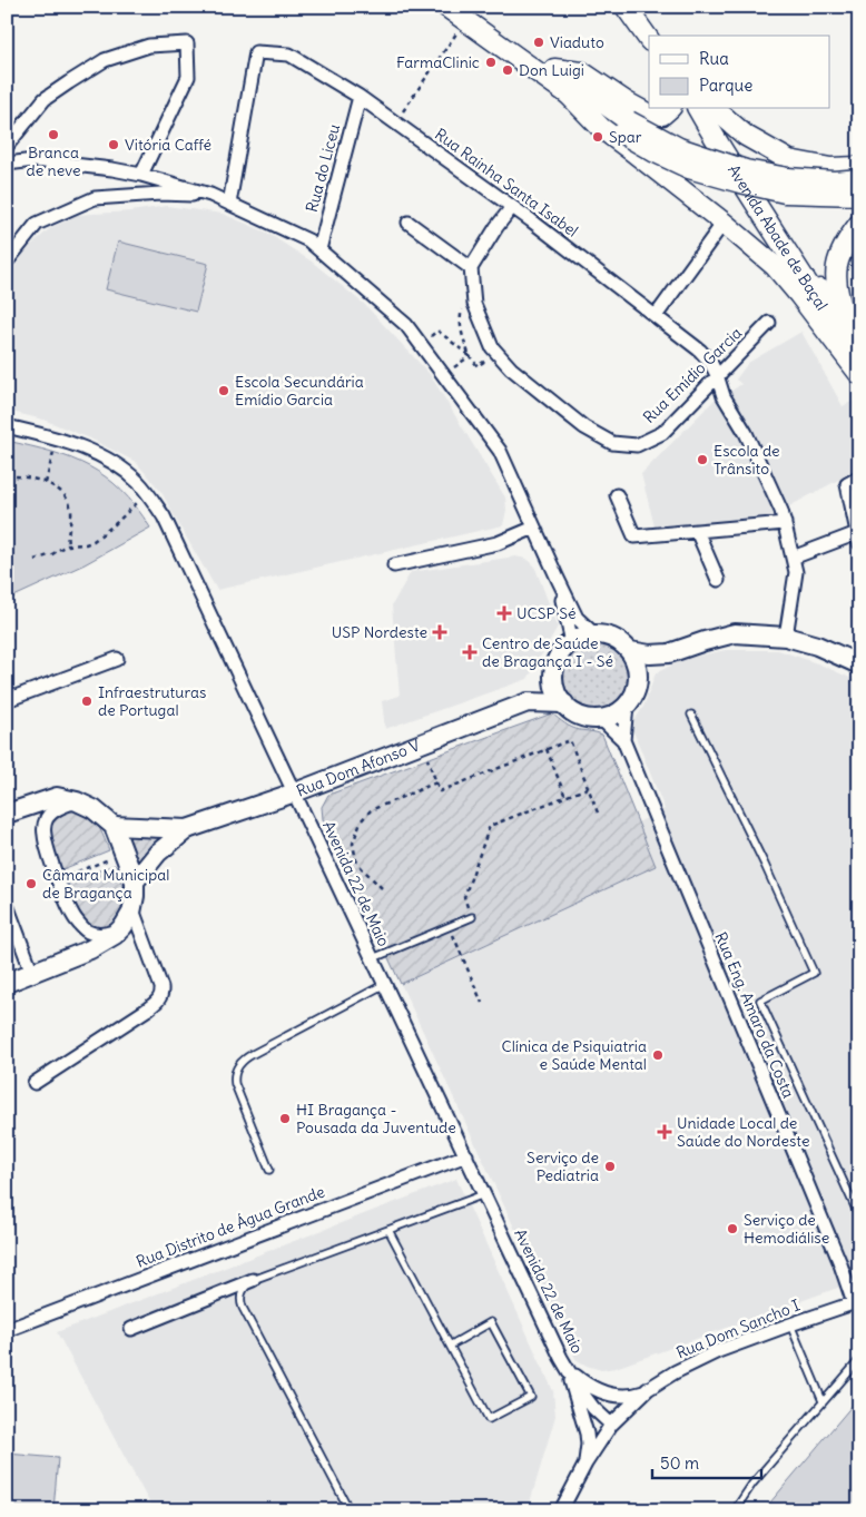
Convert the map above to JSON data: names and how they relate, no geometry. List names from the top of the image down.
{
  "streets": {
    "main road": ["Avenida Abade de Baçal"],
    "street": [
      "Rua do Liceu",
      "Rua Rainha Santa Isabel",
      "Rua Emídio Garcia",
      "Rua Dom Afonso V",
      "Avenida 22 de Maio",
      "Rua Eng. Amaro da Costa",
      "Rua Distrito de Água Grande",
      "Rua Dom Sancho I"
    ]
  },
  "crossings": [
    ["Rua do Liceu", "Rua Rainha Santa Isabel"],
    ["Rua Rainha Santa Isabel", "Rua Emídio Garcia"],
    ["Rua Dom Afonso V", "Avenida 22 de Maio"],
    ["Rua Dom Afonso V", "Rua Eng. Amaro da Costa"],
    ["Avenida 22 de Maio", "Rua Distrito de Água Grande"],
    ["Avenida 22 de Maio", "Rua Dom Sancho I"],
    ["Rua Eng. Amaro da Costa", "Rua Dom Sancho I"]
  ],
  "places": {
    "other": [
      "Viaduto",
      "FarmaClinic",
      "Don Luigi",
      "Branca de neve",
      "Spar",
      "Vitória Caffé",
      "Escola Secundária Emídio Garcia",
      "Escola de Trânsito",
      "Infraestruturas de Portugal",
      "Câmara Municipal de Bragança",
      "Clínica de Psiquiatria e Saúde Mental",
      "HI Bragança - Pousada da Juventude",
      "Serviço de Pediatria",
      "Serviço de Hemodiálise"
    ],
    "health": [
      "UCSP Sé",
      "USP Nordeste",
      "Centro de Saúde de Bragança I - Sé",
      "Unidade Local de Saúde do Nordeste"
    ]
  },
  "legend": ["Rua", "Parque"],
  "scale_bar": "50 m"
}
